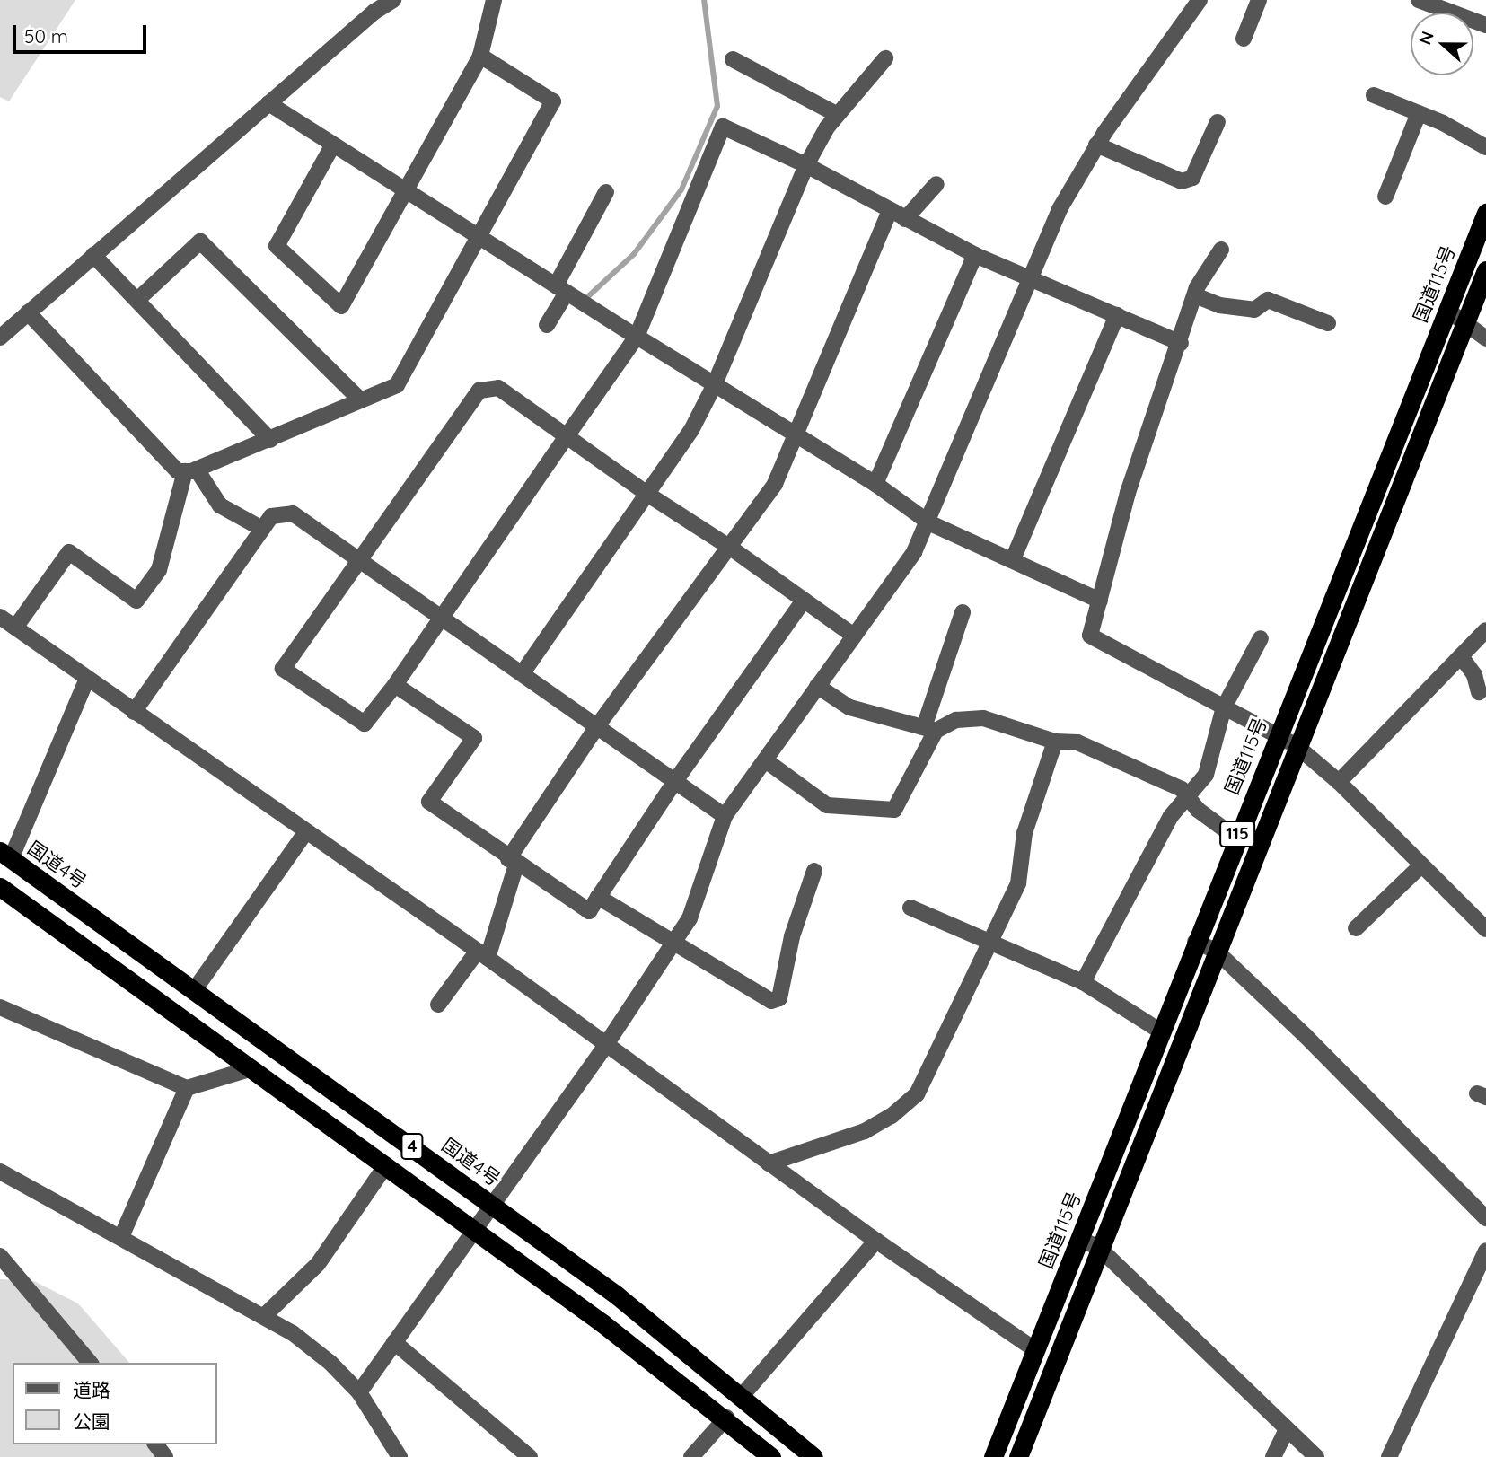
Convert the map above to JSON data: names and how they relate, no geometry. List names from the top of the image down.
{
  "streets": {
    "highway": [
      "国道115号",
      "115",
      "国道4号",
      "4"
    ]
  },
  "legend": ["道路", "公園"],
  "scale_bar": "50 m",
  "north": "left"
}
